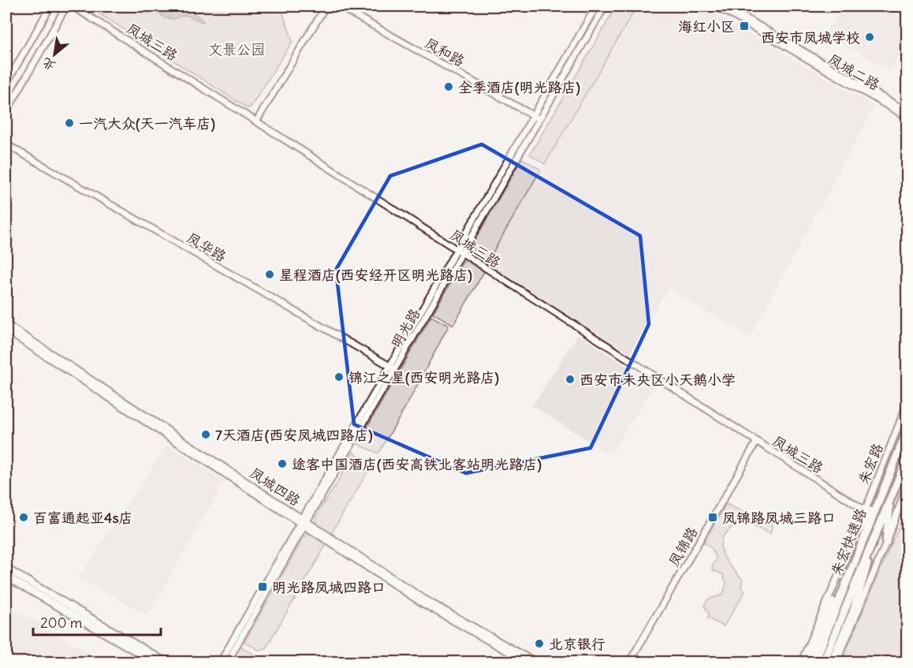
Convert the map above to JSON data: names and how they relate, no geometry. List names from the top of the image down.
{
  "streets": {
    "highway": ["朱宏快速路"],
    "street": [
      "凤城三路",
      "凤和路",
      "凤城二路",
      "凤华路",
      "明光路",
      "朱宏路",
      "凤城四路",
      "凤锦路"
    ]
  },
  "crossings": [
    ["凤城三路", "明光路"],
    ["凤城三路", "朱宏路"],
    ["凤城三路", "凤锦路"],
    ["凤和路", "明光路"],
    ["凤华路", "明光路"],
    ["明光路", "凤城四路"]
  ],
  "parks": ["文景公园"],
  "places": {
    "transit": ["海红小区", "凤锦路凤城三路口", "明光路凤城四路口"],
    "other": [
      "西安市凤城学校",
      "全季酒店(明光路店)",
      "一汽大众(天一汽车店)",
      "星程酒店(西安经开区明光路店)",
      "锦江之星(西安明光路店)",
      "西安市未央区小天鹅小学",
      "7天酒店(西安凤城四路店)",
      "途客中国酒店(西安高铁北客站明光路店)",
      "百富通起亚4s店",
      "北京银行"
    ]
  },
  "scale_bar": "200 m",
  "north": "bottom left"
}
